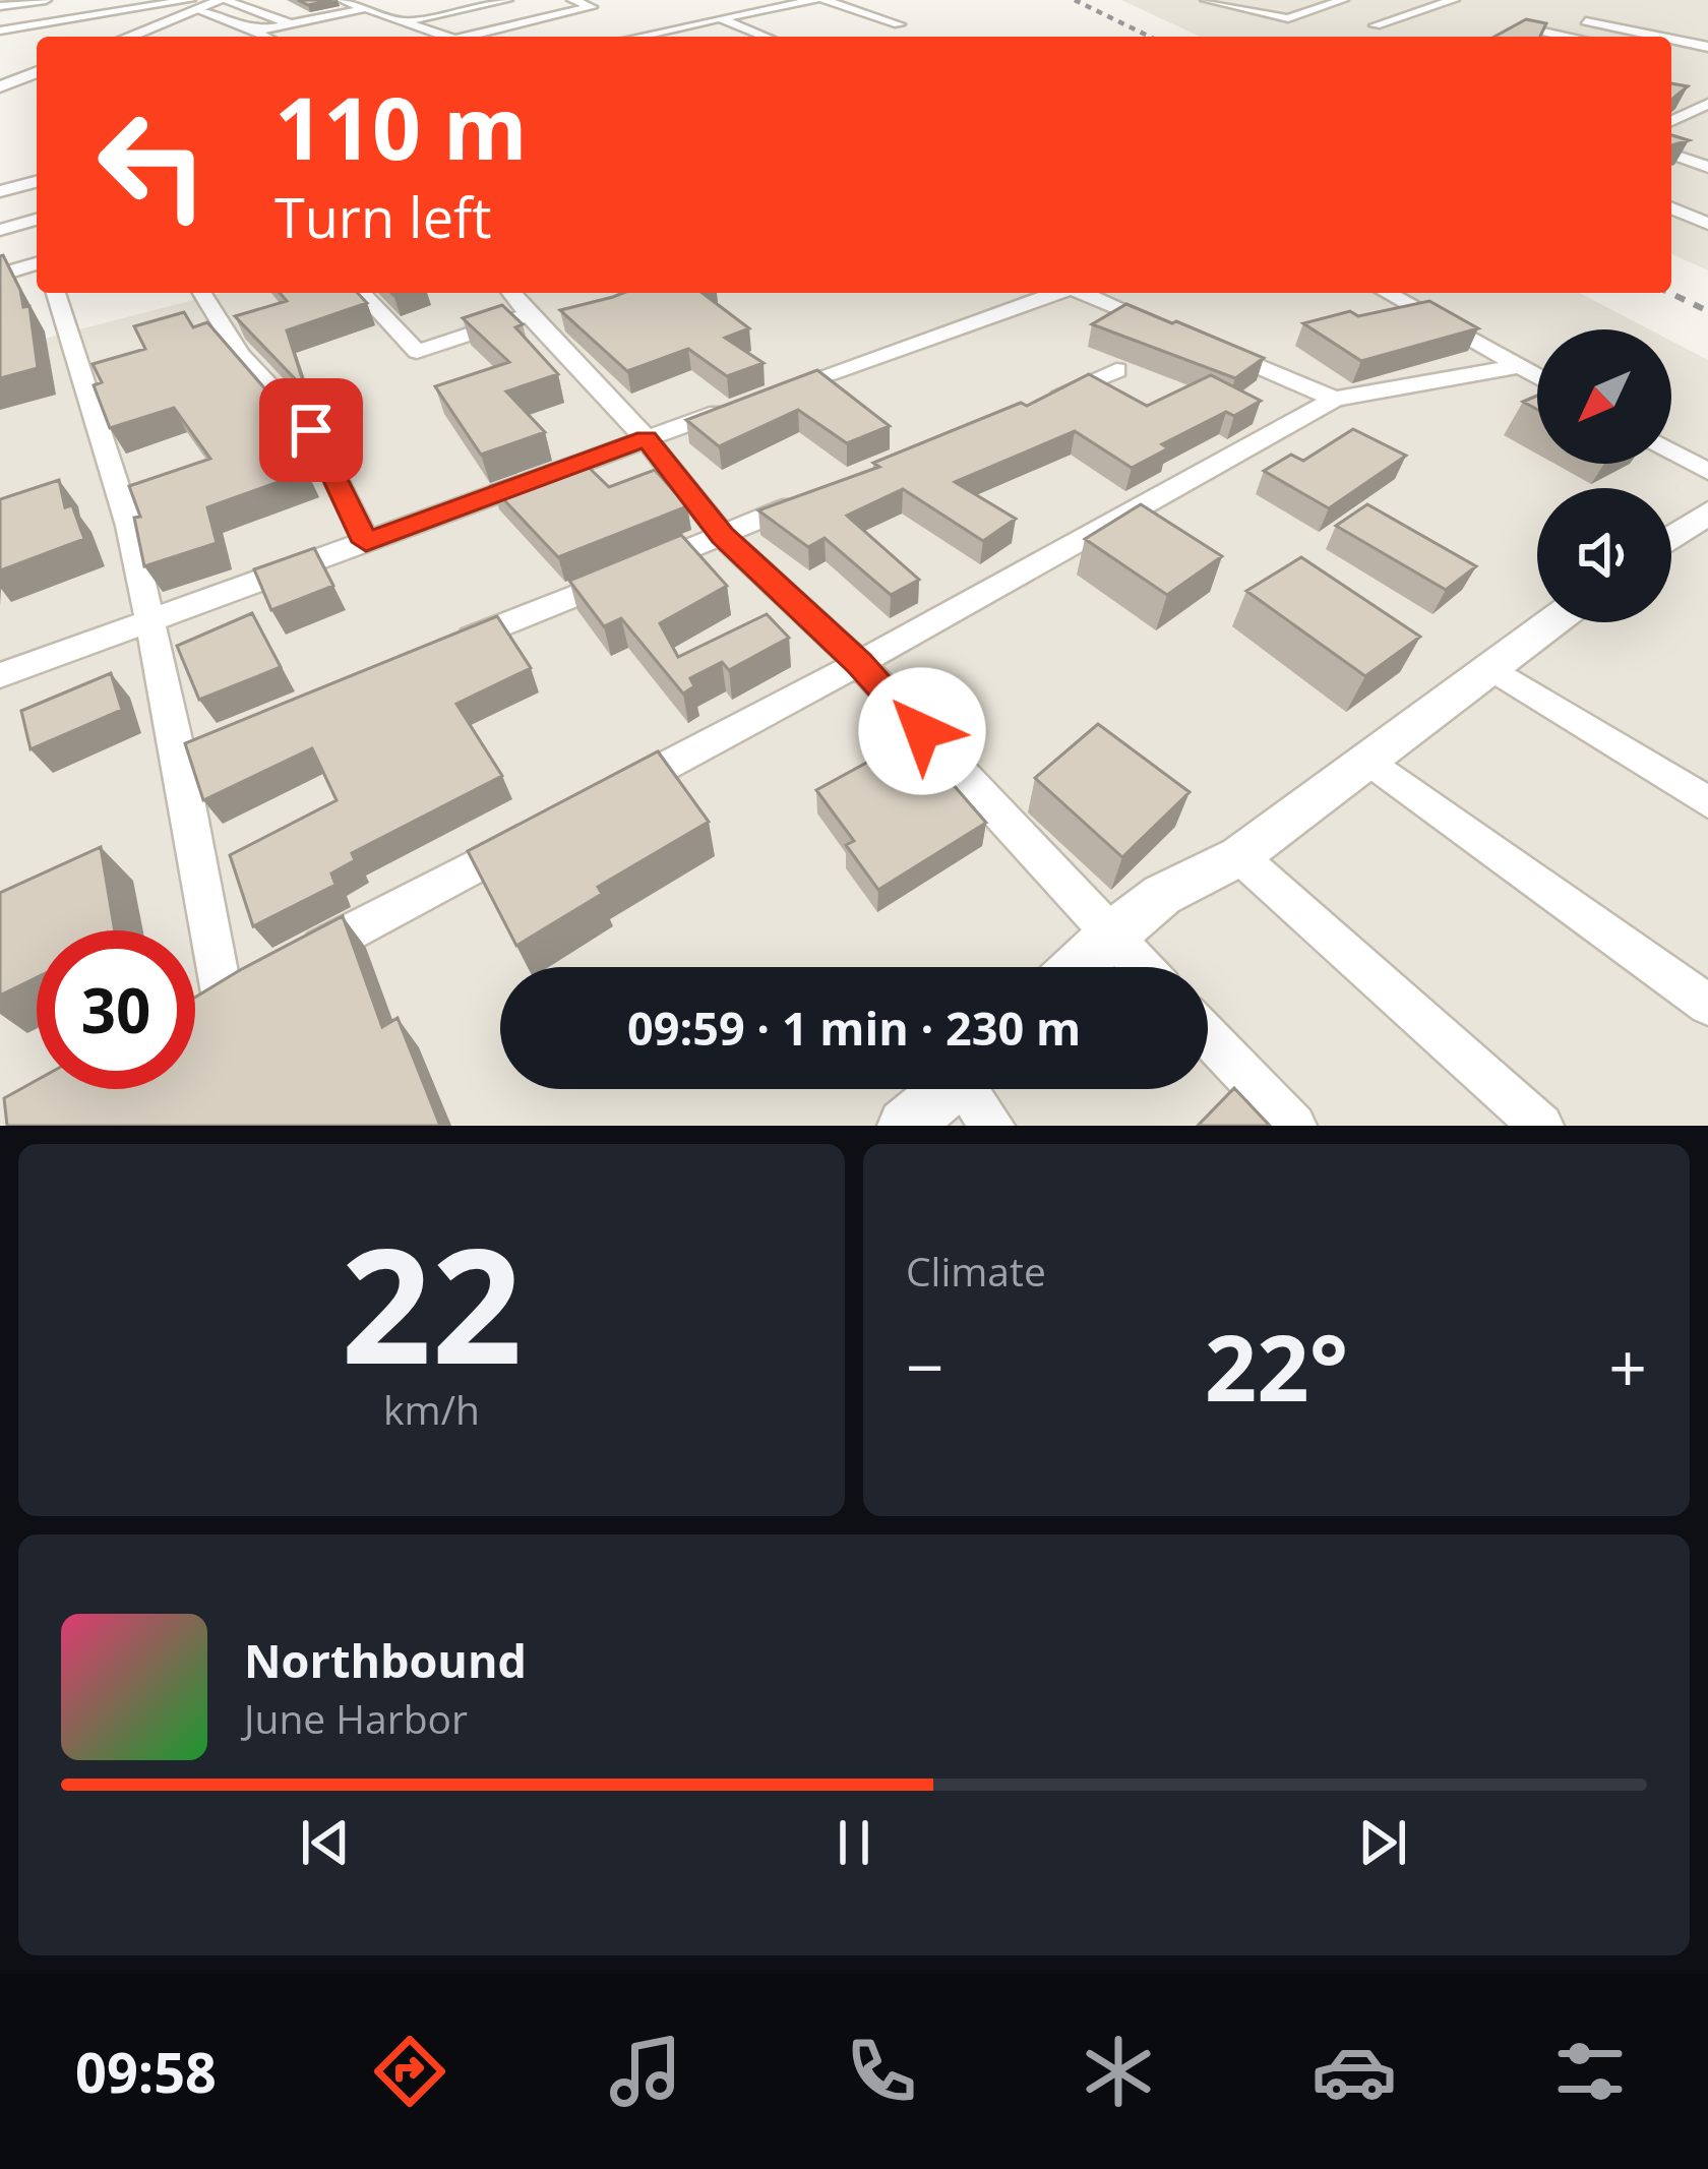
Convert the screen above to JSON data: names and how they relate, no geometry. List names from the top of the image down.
{
  "north": "bottom left",
  "page": {
    "turn": ["110 m", "Turn left"],
    "limit": "30",
    "trip": "09:59 · 1 min · 230 m",
    "tile": [
      ["22", "km/h"],
      "Climate"
    ],
    "heat": ["−", "22°", "+"],
    "song": ["Northbound", "June Harbor"],
    "tabs": "09:58"
  }
}
